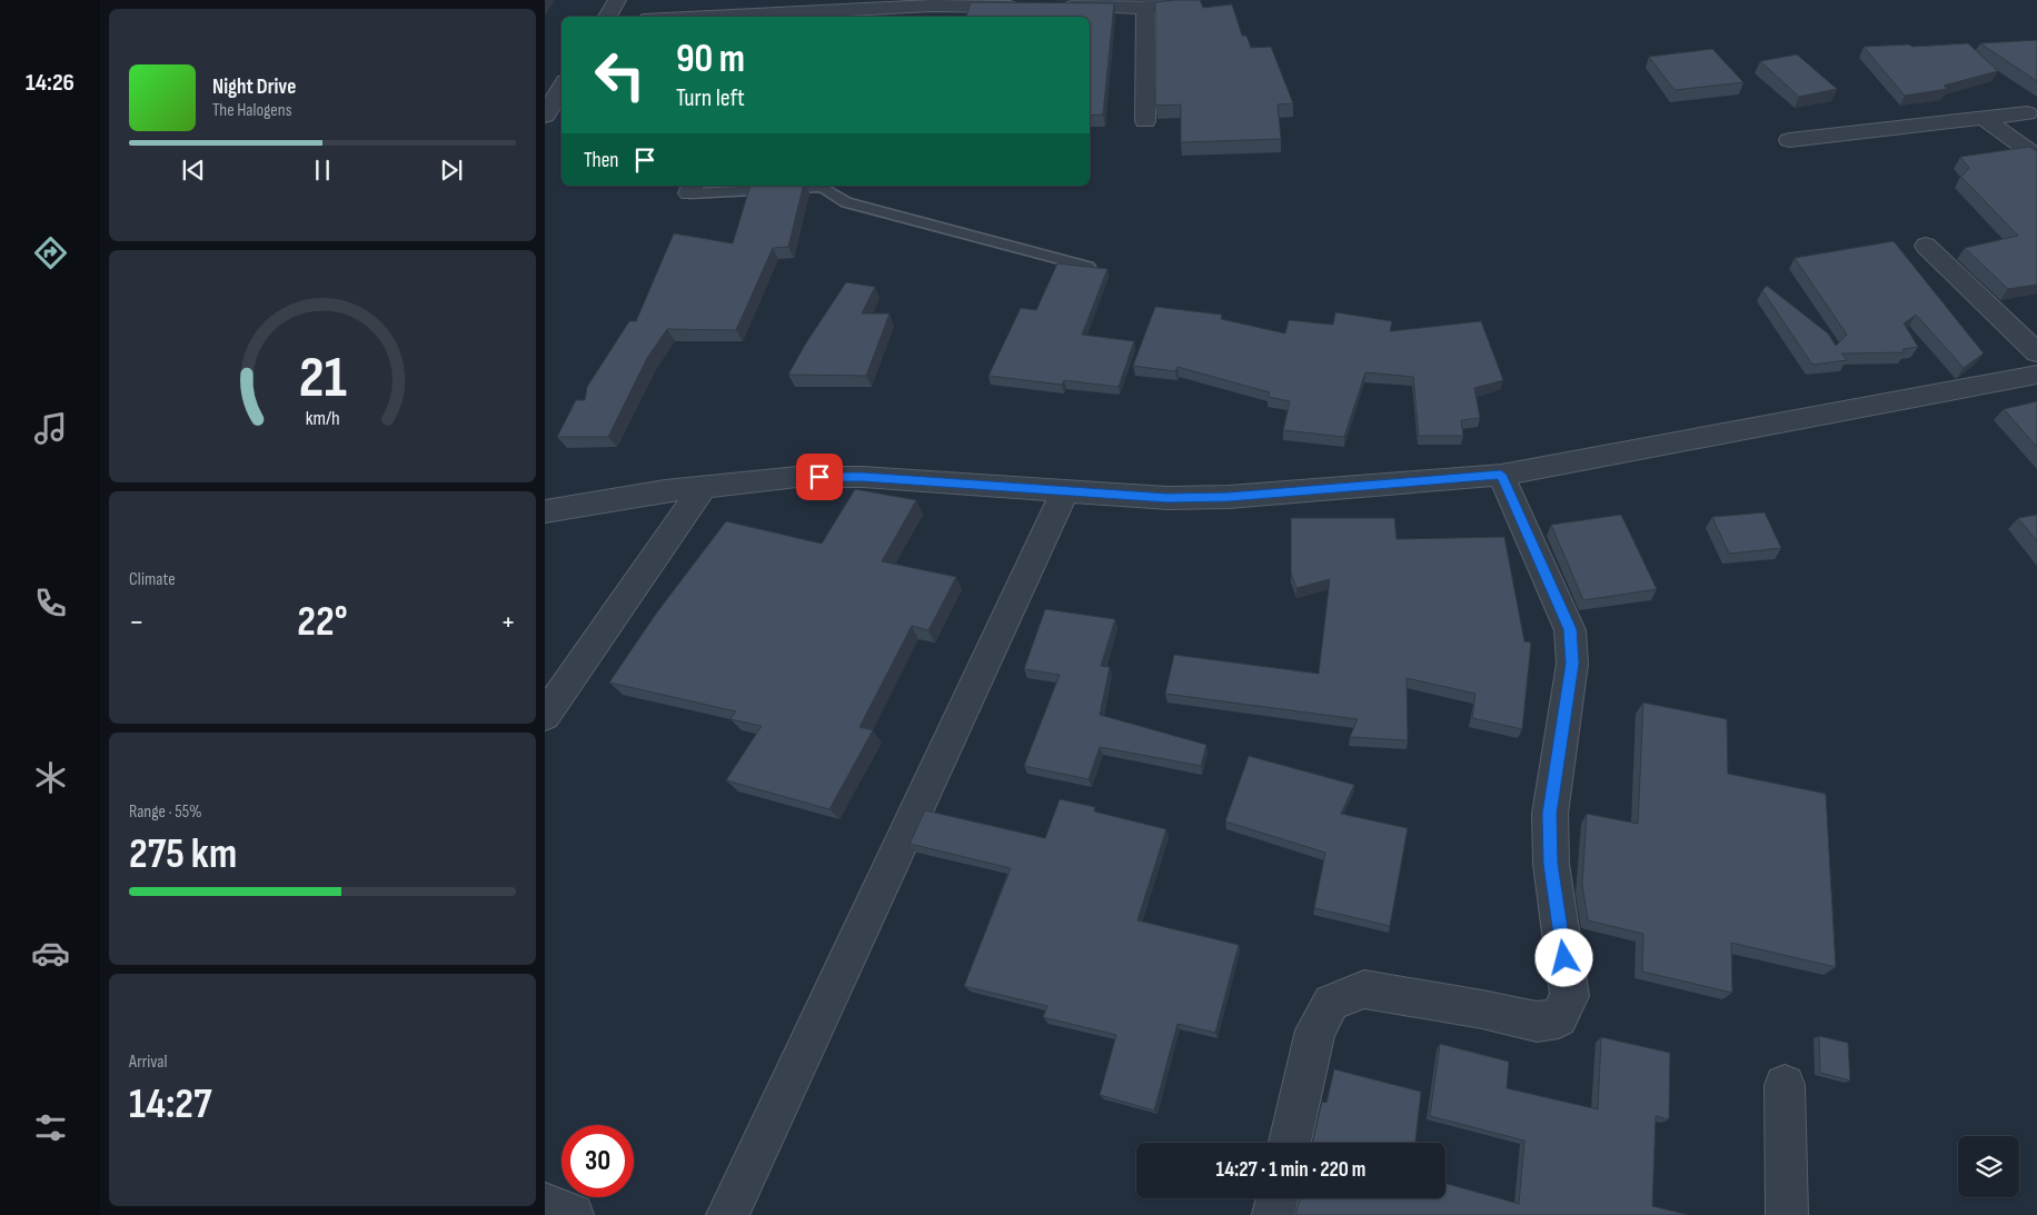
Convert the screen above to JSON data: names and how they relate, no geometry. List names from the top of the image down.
{
  "page": {
    "tabs": "14:26",
    "turn": ["90 m", "Turn left"],
    "song": ["Night Drive", "The Halogens"],
    "then": "Then",
    "tile": [
      "Climate",
      ["Range · 55%", "275 km"],
      ["Arrival", "14:27"]
    ],
    "heat": ["−", "22°", "+"],
    "limit": "30",
    "trip": "14:27 · 1 min · 220 m",
    "gauge": ["21", "km/h"]
  }
}
